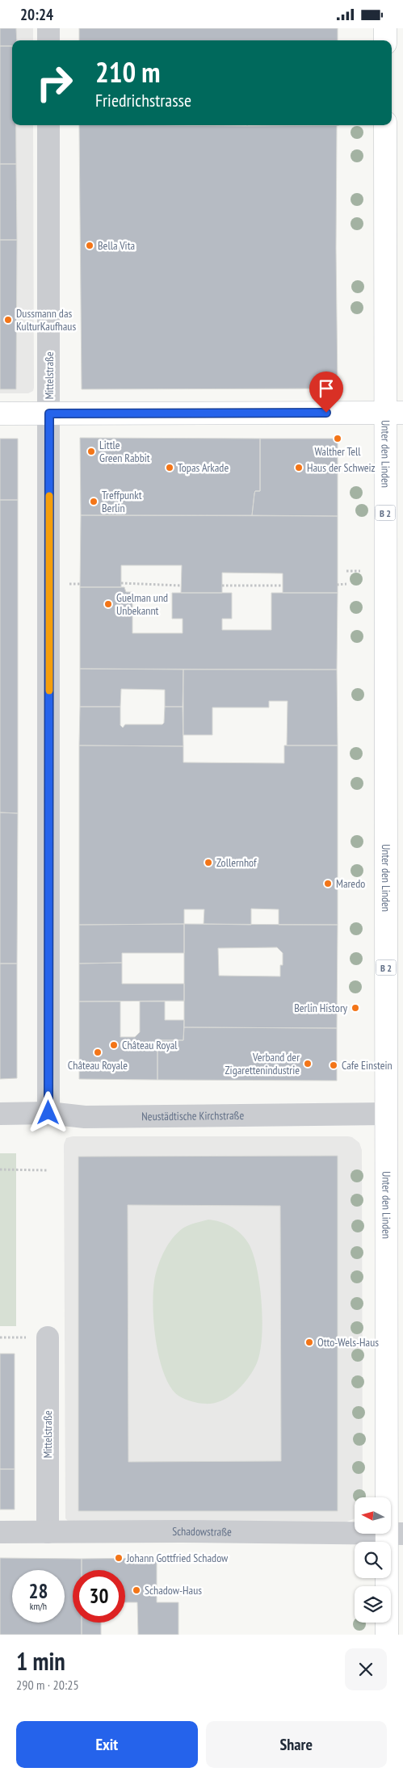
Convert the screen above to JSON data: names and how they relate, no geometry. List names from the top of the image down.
{
  "streets": {
    "main road": ["Unter den Linden", "B 2"],
    "street": ["Mittelstraße", "Neustädtische Kirchstraße", "Schadowstraße"]
  },
  "crossings": [
    ["Mittelstraße", "Neustädtische Kirchstraße"],
    ["Mittelstraße", "Schadowstraße"],
    ["Unter den Linden", "Neustädtische Kirchstraße"],
    ["Unter den Linden", "Schadowstraße"]
  ],
  "places": [
    "Bella Vita",
    "Dussmann das KulturKaufhaus",
    "Walther Tell",
    "Little Green Rabbit",
    "Topas Arkade",
    "Haus der Schweiz",
    "Treffpunkt Berlin",
    "Guelman und Unbekannt",
    "Zollernhof",
    "Maredo",
    "Berlin History",
    "Château Royal",
    "Château Royale",
    "Verband der Zigarettenindustrie",
    "Cafe Einstein",
    "Otto-Wels-Haus",
    "Johann Gottfried Schadow",
    "Schadow-Haus"
  ],
  "north": "left",
  "page": {
    "status": "20:24",
    "turn": ["210 m", "Friedrichstrasse"],
    "speed": "28 km/h",
    "limit": "30",
    "heading": ["1 min", "290 m · 20:25"],
    "buttons": ["Exit", "Share"]
  }
}
